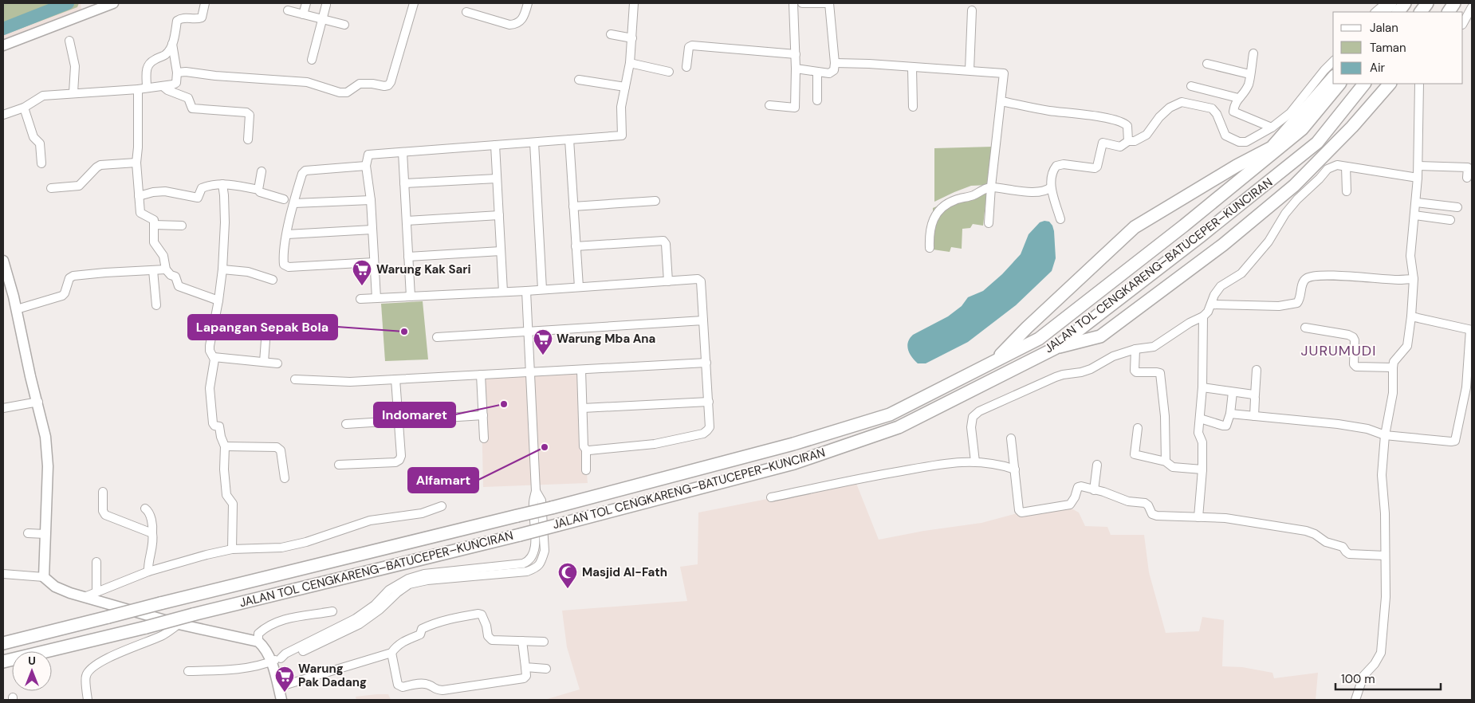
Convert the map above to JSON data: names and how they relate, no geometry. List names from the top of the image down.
{
  "streets": {
    "highway": ["JALAN TOL CENGKARENG–BATUCEPER–KUNCIRAN"]
  },
  "districts": ["JURUMUDI"],
  "places": {
    "supermarket": ["Warung Kak Sari", "Warung Mba Ana", "Warung Pak Dadang"],
    "other": ["Lapangan Sepak Bola", "Indomaret", "Alfamart"],
    "mosque": ["Masjid Al-Fath"]
  },
  "legend": ["Jalan", "Taman", "Air"],
  "scale_bar": "100 m",
  "north": "top"
}
